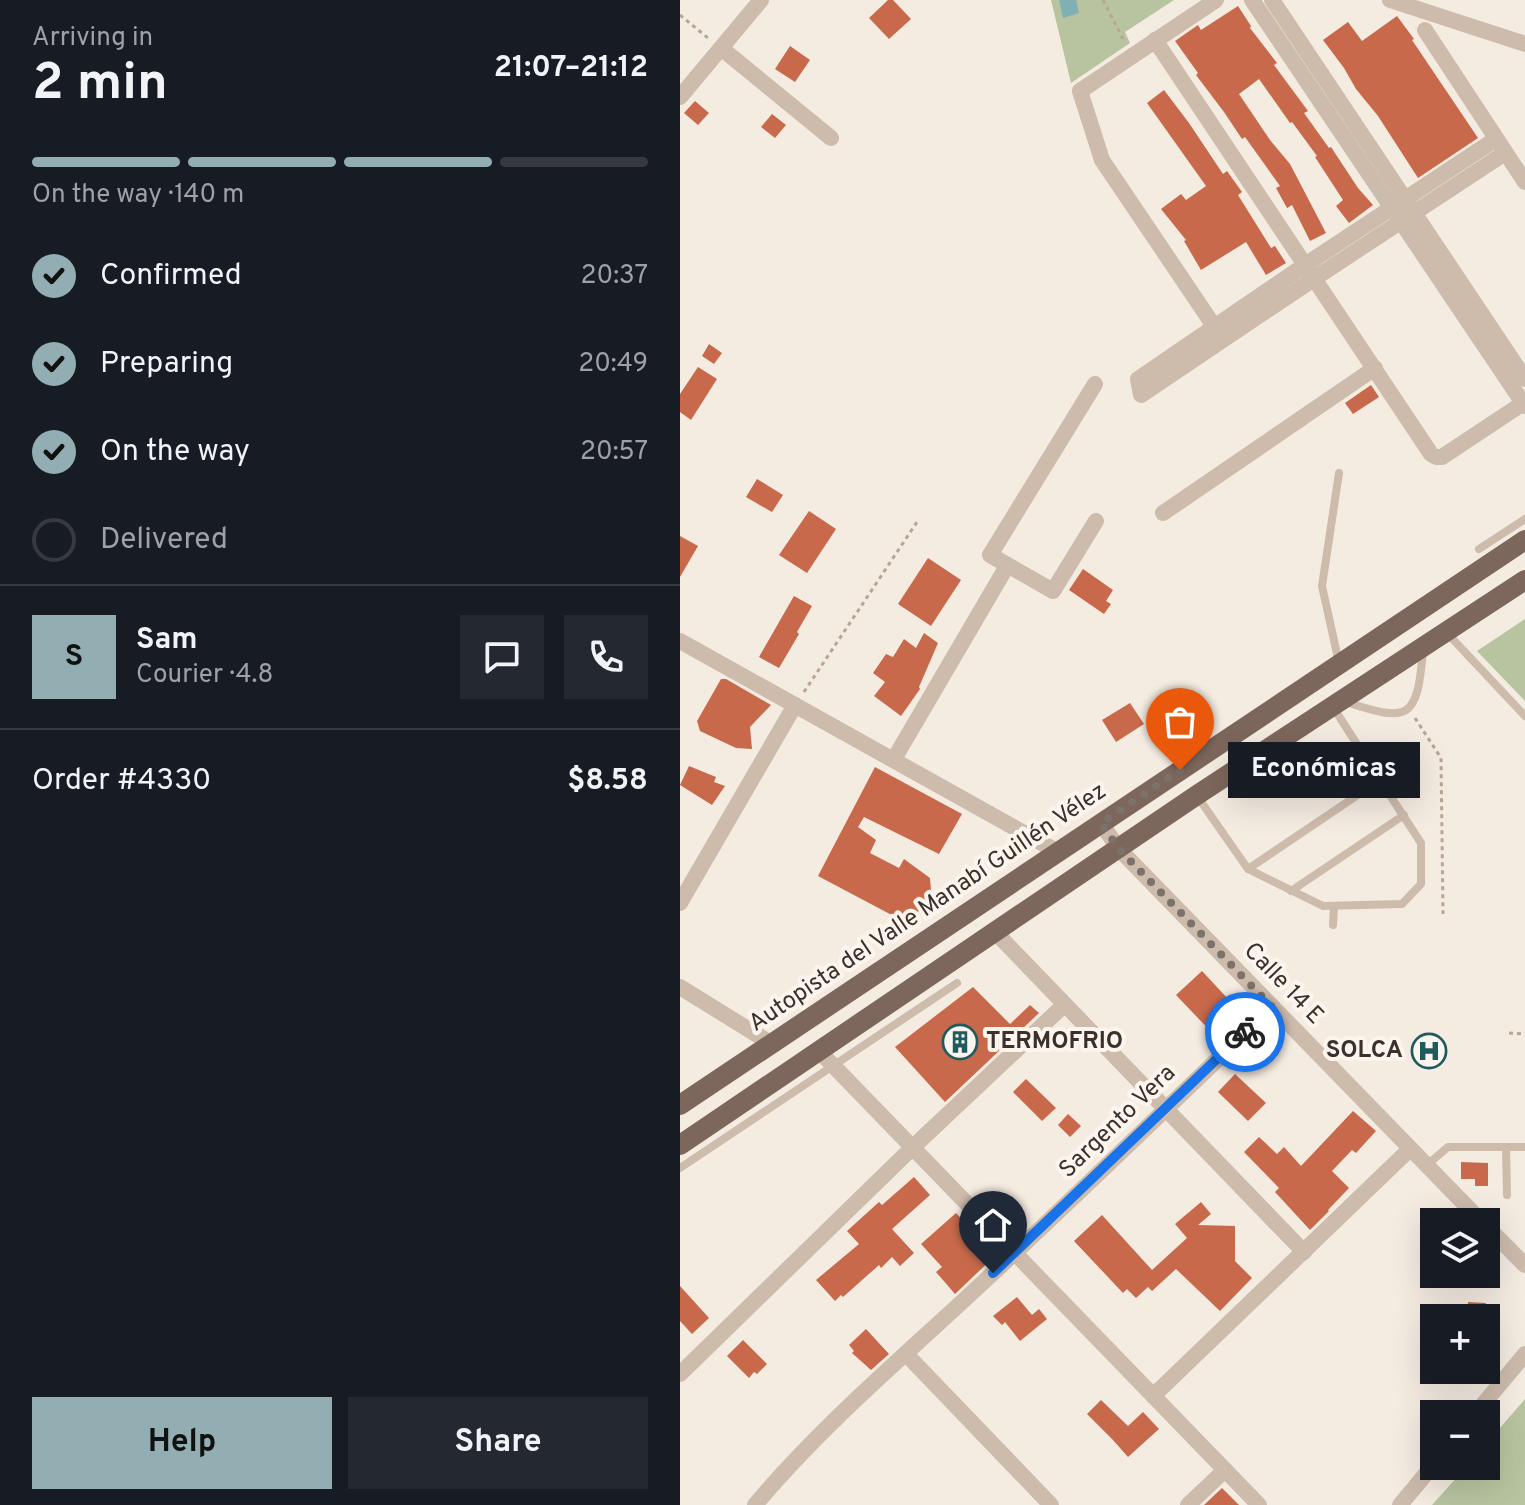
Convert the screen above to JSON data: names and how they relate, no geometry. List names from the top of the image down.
{
  "streets": {
    "main road": ["Autopista del Valle Manabí Guillén Vélez"],
    "street": ["Calle 14 E", "Sargento Vera"]
  },
  "crossings": [
    ["Autopista del Valle Manabí Guillén Vélez", "Calle 14 E"],
    ["Calle 14 E", "Sargento Vera"]
  ],
  "places": {
    "other": ["Económicas"],
    "building": ["TERMOFRIO"],
    "hospital": ["SOLCA"]
  },
  "page": {
    "heading": ["2 min", "Arriving in", "21:07–21:12"],
    "panel": [
      "Sam",
      "Courier · 4.8",
      "Order #4330",
      "$8.58"
    ],
    "bar": "On the way · 140 m",
    "list": [
      ["Confirmed", "20:37"],
      ["Preparing", "20:49"],
      ["On the way", "20:57"],
      "Delivered"
    ],
    "round": "S",
    "bubble": "Económicas",
    "map_buttons": ["+", "−"],
    "buttons": ["Help", "Share"]
  }
}
